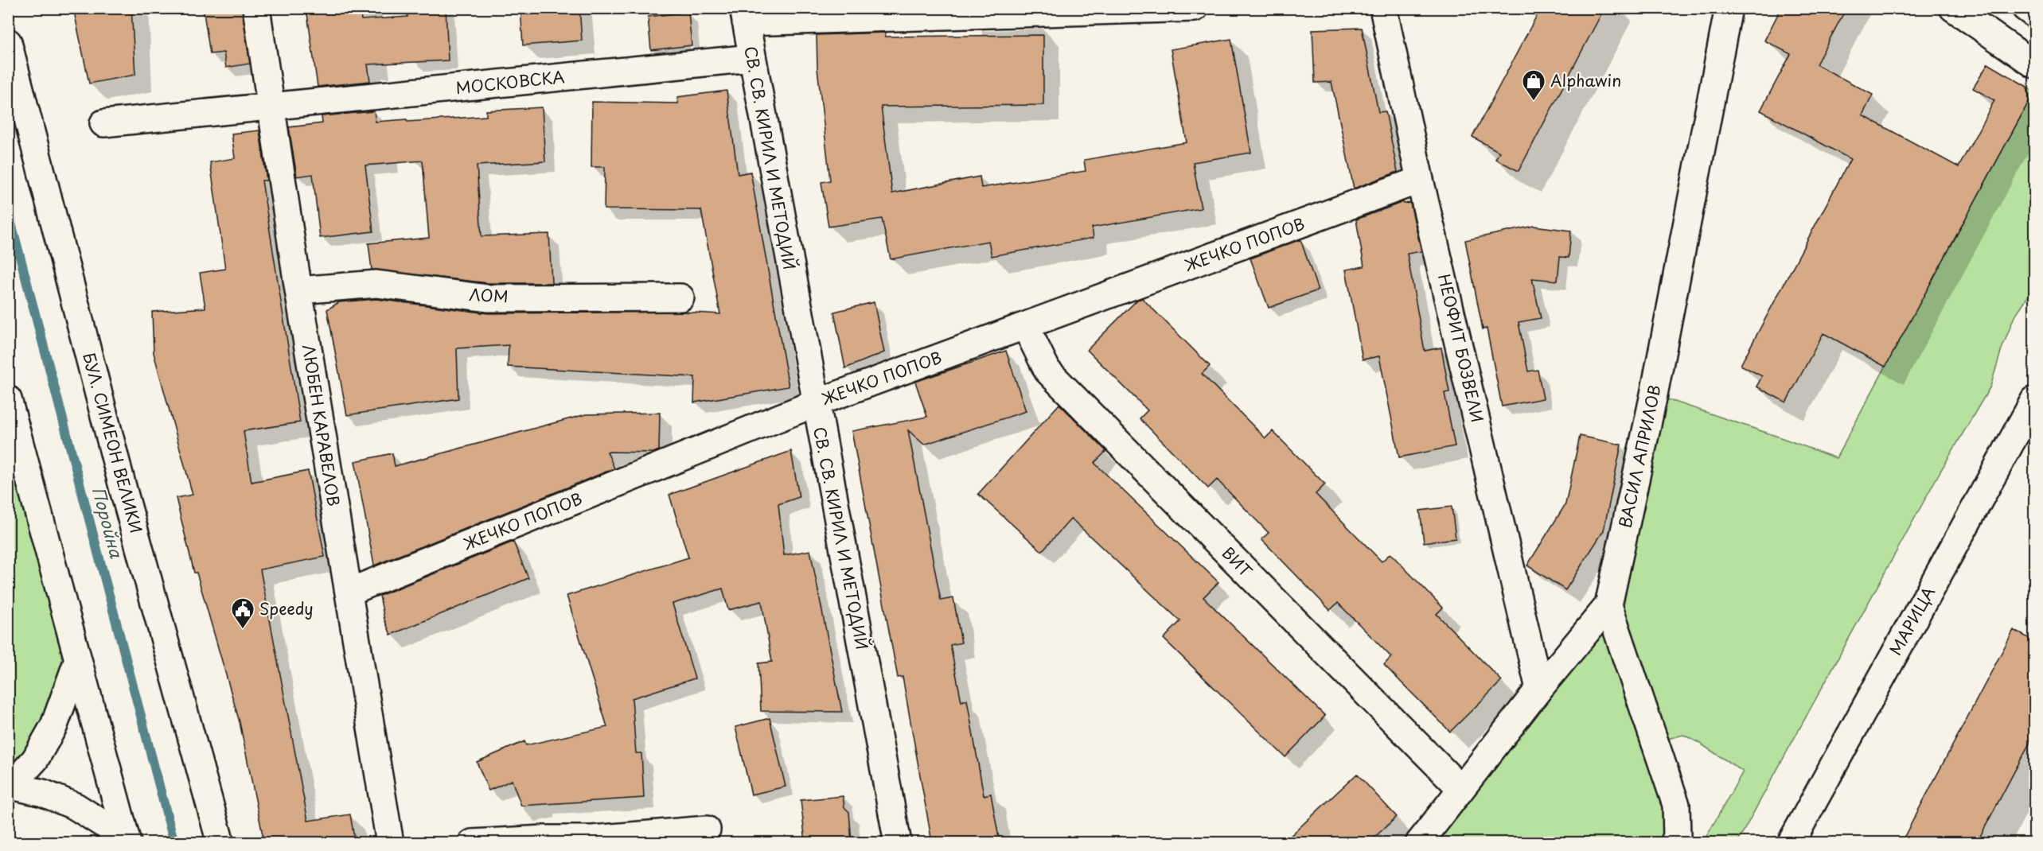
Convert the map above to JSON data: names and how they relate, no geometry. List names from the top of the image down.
{
  "streets": {
    "street": [
      "МОСКОВСКА",
      "СВ. СВ. КИРИЛ И МЕТОДИЙ",
      "ЖЕЧКО ПОПОВ",
      "ЛОМ",
      "НЕОФИТ БОЗВЕЛИ",
      "ЛЮБЕН КАРАВЕЛОВ",
      "БУЛ. СИМЕОН ВЕЛИКИ",
      "ВАСИЛ АПРИЛОВ",
      "ВИТ",
      "МАРИЦА"
    ]
  },
  "crossings": [
    ["МОСКОВСКА", "СВ. СВ. КИРИЛ И МЕТОДИЙ"],
    ["МОСКОВСКА", "ЛЮБЕН КАРАВЕЛОВ"],
    ["СВ. СВ. КИРИЛ И МЕТОДИЙ", "ЖЕЧКО ПОПОВ"],
    ["ЖЕЧКО ПОПОВ", "НЕОФИТ БОЗВЕЛИ"],
    ["ЖЕЧКО ПОПОВ", "ЛЮБЕН КАРАВЕЛОВ"],
    ["ЖЕЧКО ПОПОВ", "ВИТ"],
    ["ЛОМ", "ЛЮБЕН КАРАВЕЛОВ"],
    ["НЕОФИТ БОЗВЕЛИ", "ВАСИЛ АПРИЛОВ"],
    ["ВАСИЛ АПРИЛОВ", "ВИТ"]
  ],
  "water": ["Поройна"],
  "places": {
    "shop": ["Alphawin"],
    "public building": ["Speedy"]
  }
}
